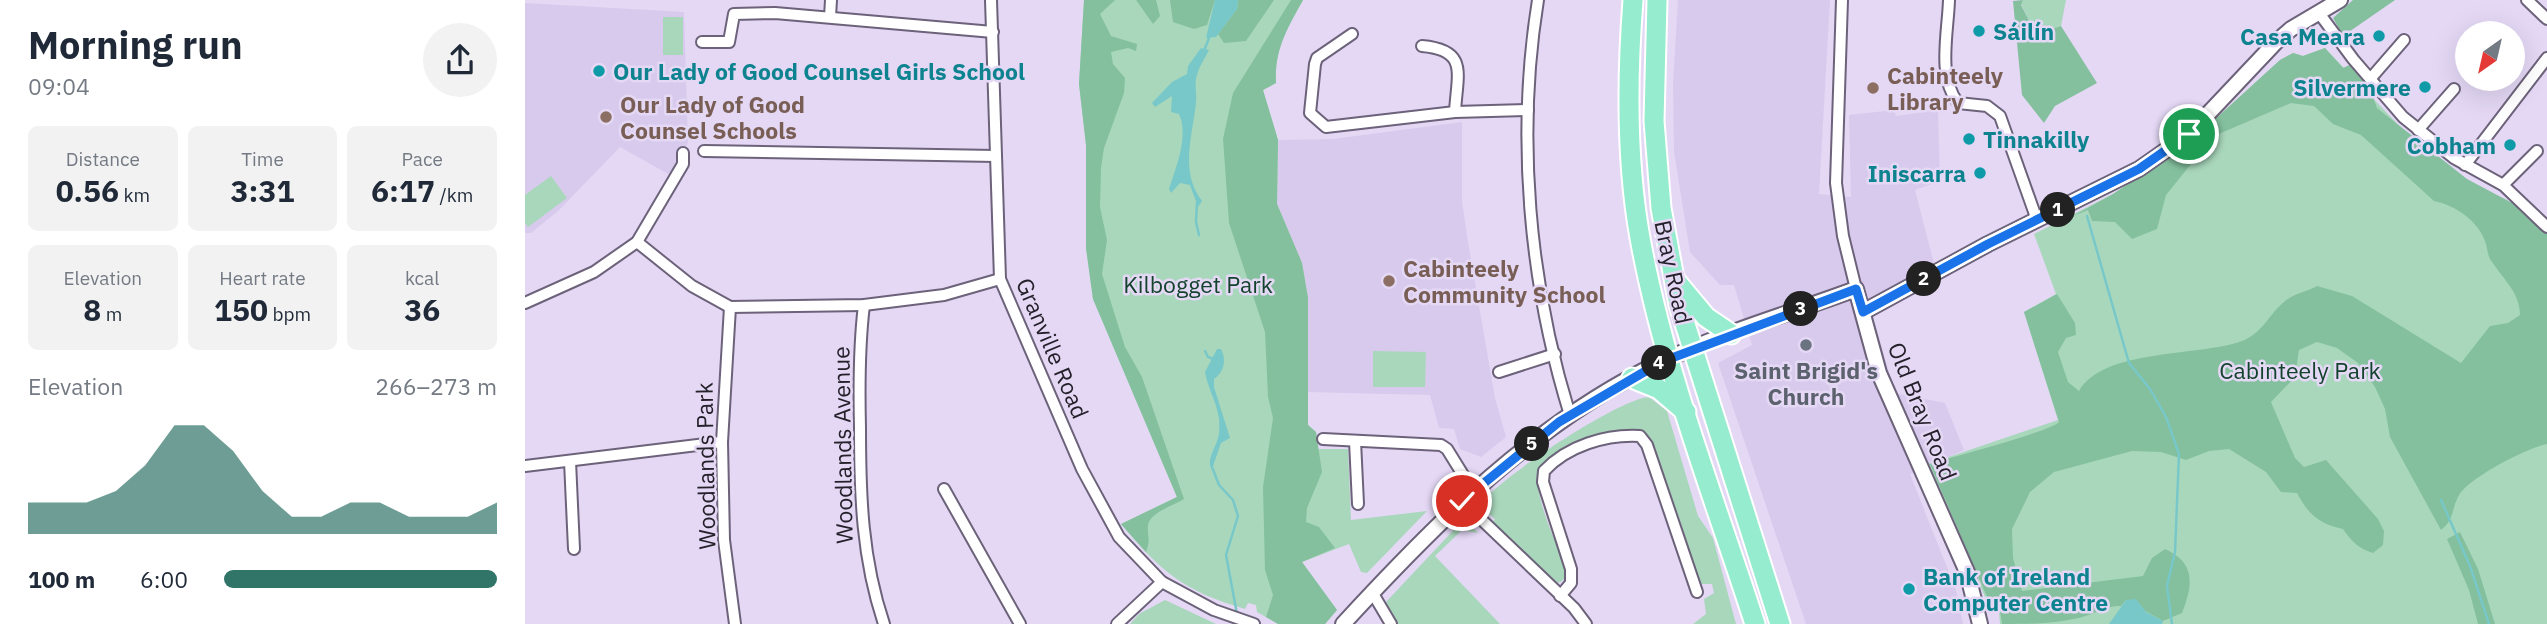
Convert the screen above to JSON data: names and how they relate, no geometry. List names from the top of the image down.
{
  "streets": {
    "highway": ["Bray Road"],
    "street": [
      "Granville Road",
      "Old Bray Road",
      "Woodlands Avenue",
      "Woodlands Park"
    ]
  },
  "parks": ["Kilbogget Park", "Cabinteely Park"],
  "places": [
    "Sáilín",
    "Casa Meara",
    "Our Lady of Good Counsel Girls School",
    "Silvermere",
    "Cabinteely Library",
    "Our Lady of Good Counsel Schools",
    "Tinnakilly",
    "Cobham",
    "Iniscarra",
    "Cabinteely Community School",
    "Saint Brigid's Church",
    "Bank of Ireland Computer Centre"
  ],
  "north": "bottom left",
  "page": {
    "heading": ["Morning run", "09:04"],
    "stats": [
      ["Distance", "0.56 km"],
      ["Time", "3:31"],
      ["Pace", "6:17 /km"],
      ["Elevation", "8 m"],
      ["Heart rate", "150 bpm"],
      ["kcal", "36"]
    ],
    "pins": [
      "1",
      "2",
      "3",
      "4",
      "5"
    ],
    "chart": ["Elevation", "266–273 m"],
    "list": [
      {
        "name": "100 m",
        "note": "6:00"
      }
    ]
  }
}
